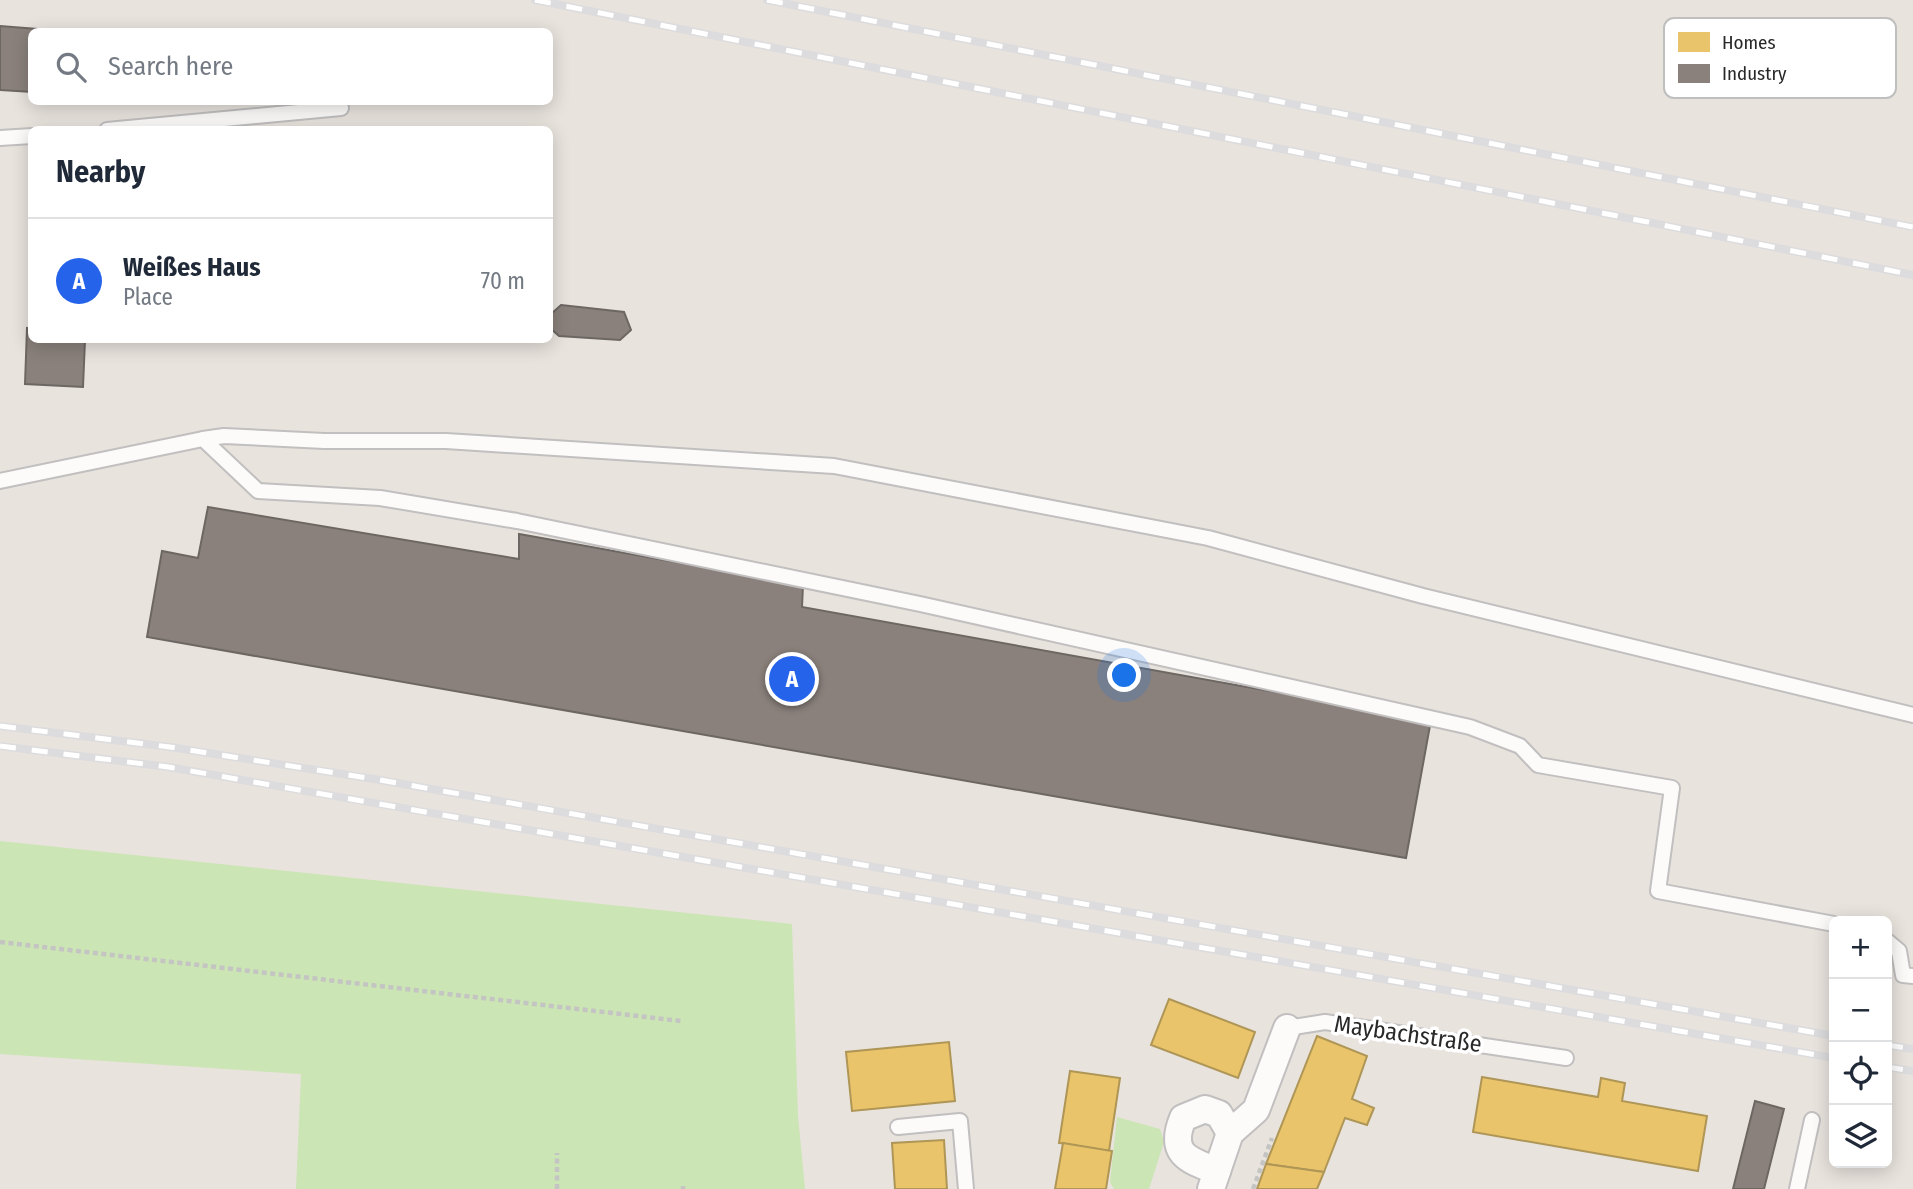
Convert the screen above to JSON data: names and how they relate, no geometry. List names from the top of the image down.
{
  "streets": {
    "street": ["Maybachstraße"]
  },
  "legend": ["Homes", "Industry"],
  "page": {
    "search": "Search here",
    "heading": "Nearby",
    "list": [
      {
        "mark": "A",
        "name": "Weißes Haus",
        "note": "Place",
        "value": "70 m"
      }
    ],
    "pins": "A",
    "map_buttons": ["+", "−"]
  }
}
